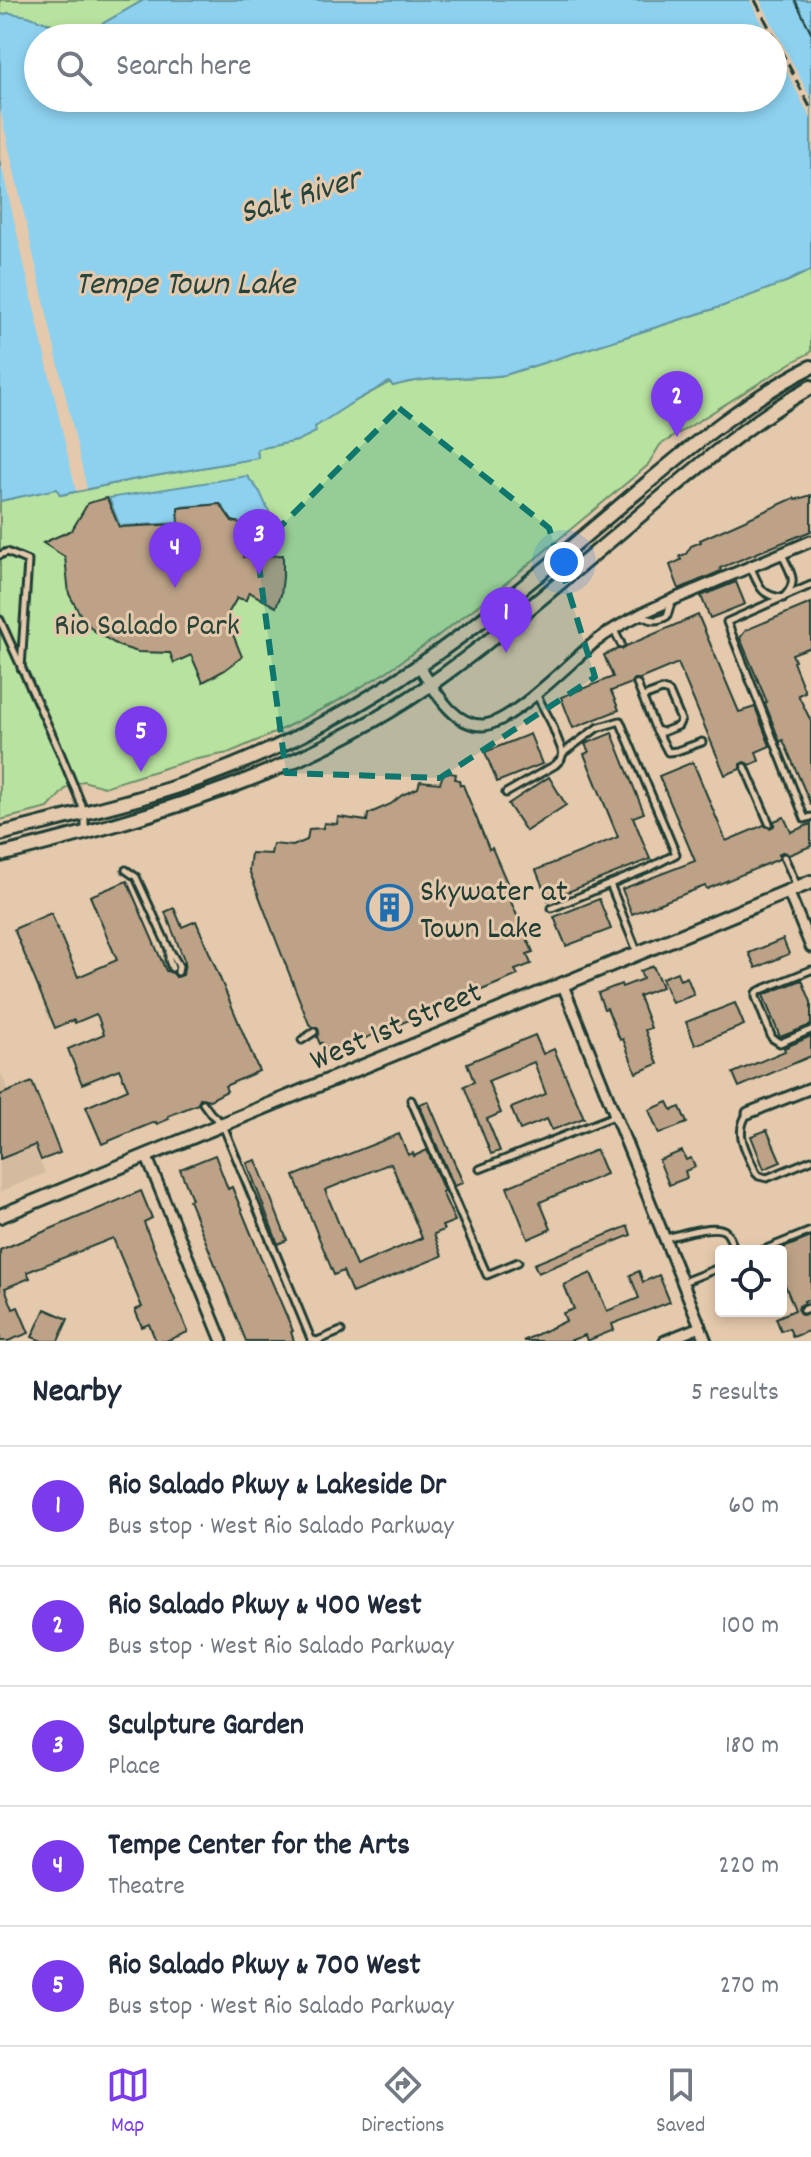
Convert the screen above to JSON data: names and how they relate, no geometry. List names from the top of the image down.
{
  "streets": {
    "main road": ["West 1st Street"]
  },
  "water": ["Salt River", "Tempe Town Lake"],
  "parks": ["Rio Salado Park"],
  "places": {
    "building": ["Skywater at Town Lake"]
  },
  "page": {
    "search": "Search here",
    "pins": [
      "2",
      "3",
      "4",
      "1",
      "5"
    ],
    "heading": ["Nearby", "5 results"],
    "list": [
      {
        "mark": "1",
        "name": "Rio Salado Pkwy & Lakeside Dr",
        "note": "Bus stop · West Rio Salado Parkway",
        "value": "60 m"
      },
      {
        "mark": "2",
        "name": "Rio Salado Pkwy & 400 West",
        "note": "Bus stop · West Rio Salado Parkway",
        "value": "100 m"
      },
      {
        "mark": "3",
        "name": "Sculpture Garden",
        "note": "Place",
        "value": "180 m"
      },
      {
        "mark": "4",
        "name": "Tempe Center for the Arts",
        "note": "Theatre",
        "value": "220 m"
      },
      {
        "mark": "5",
        "name": "Rio Salado Pkwy & 700 West",
        "note": "Bus stop · West Rio Salado Parkway",
        "value": "270 m"
      }
    ],
    "nav": ["Map", "Directions", "Saved"]
  }
}
